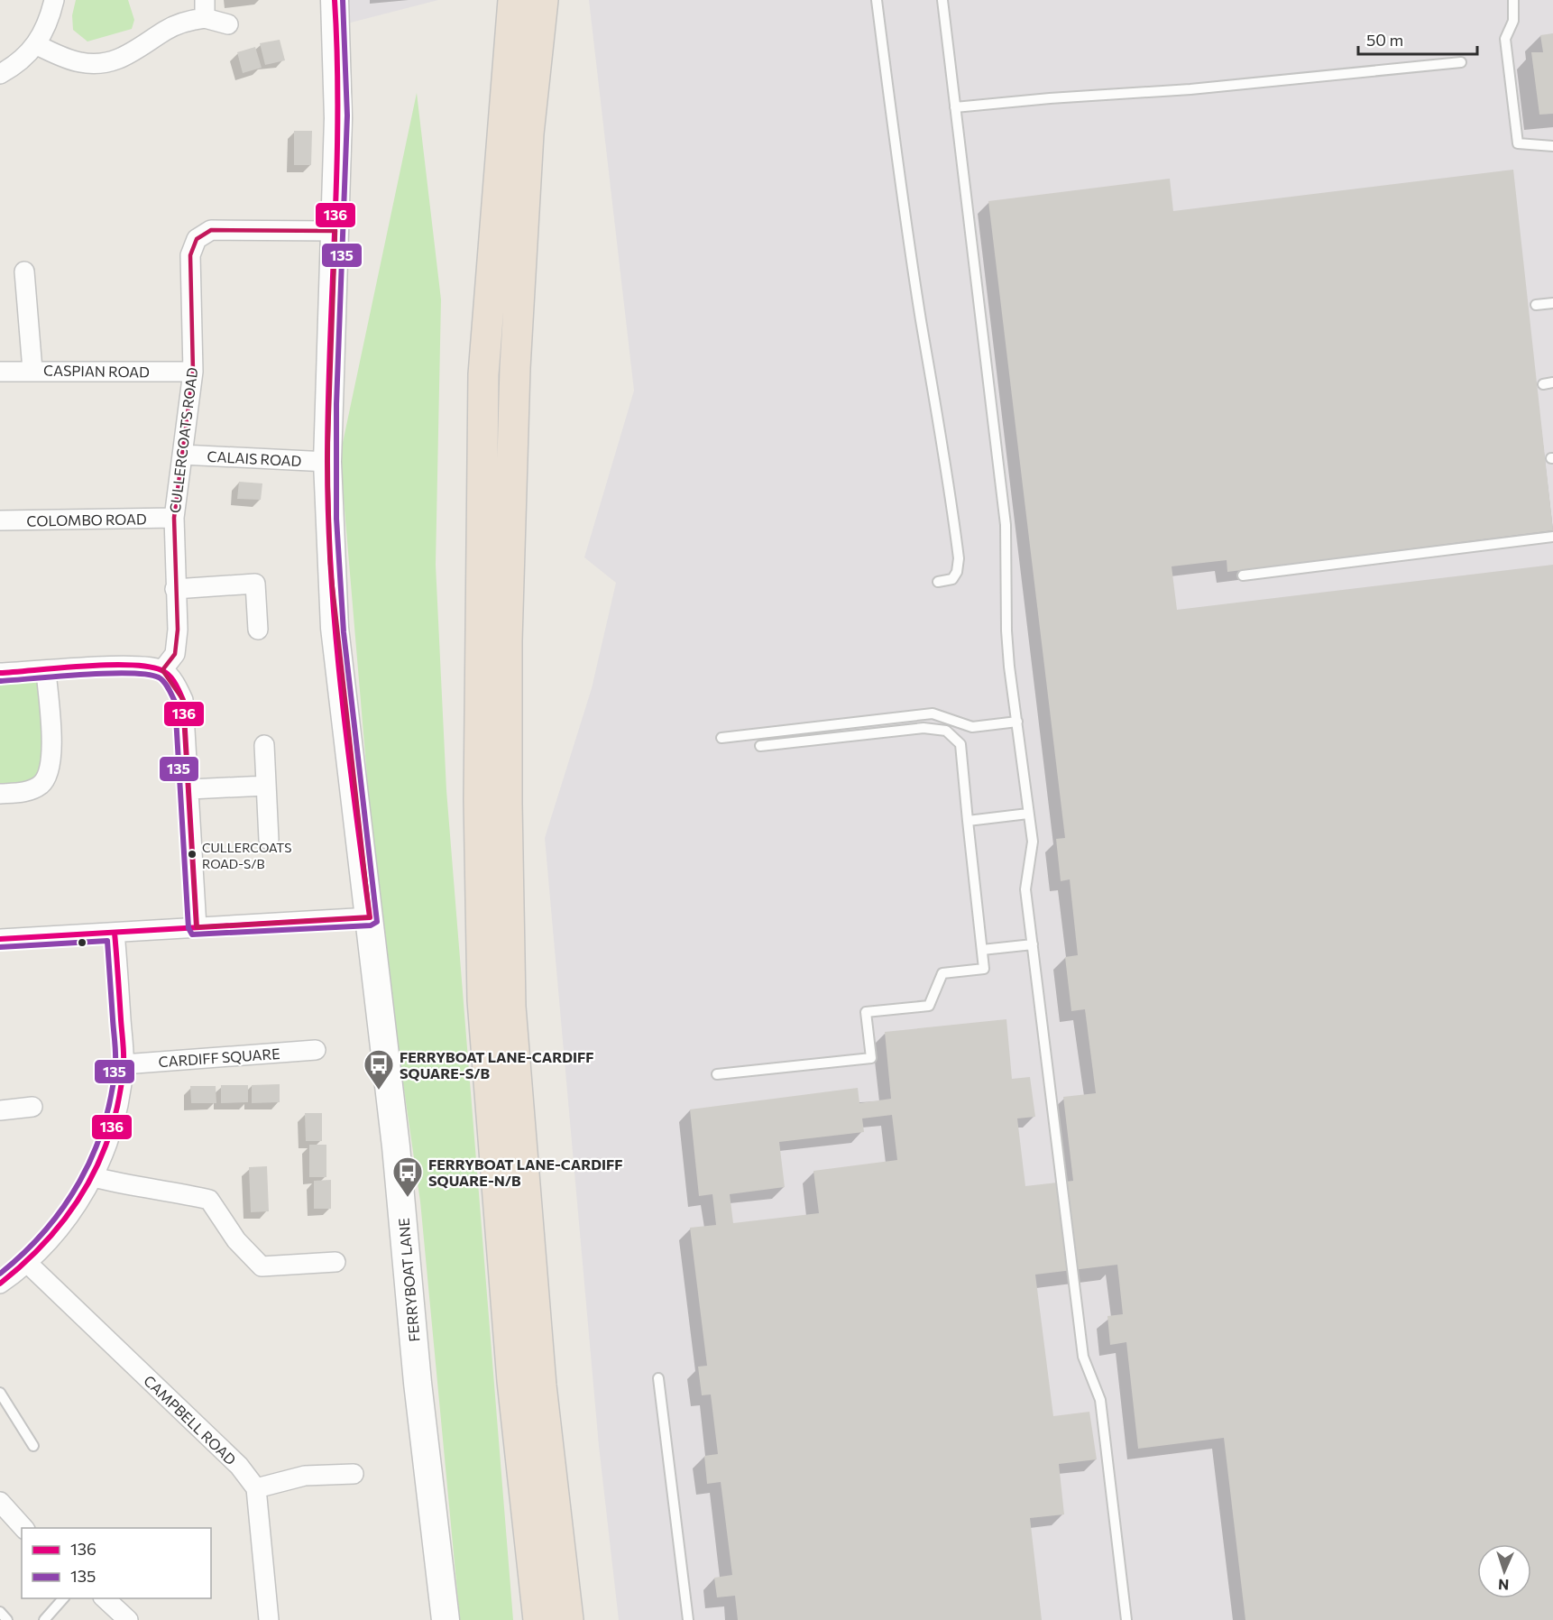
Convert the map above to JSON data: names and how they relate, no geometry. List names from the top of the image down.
{
  "streets": {
    "street": [
      "CASPIAN ROAD",
      "CULLERCOATS ROAD",
      "CALAIS ROAD",
      "COLOMBO ROAD",
      "CARDIFF SQUARE",
      "FERRYBOAT LANE",
      "CAMPBELL ROAD"
    ]
  },
  "crossings": [
    ["CASPIAN ROAD", "CULLERCOATS ROAD"],
    ["CULLERCOATS ROAD", "CALAIS ROAD"],
    ["CULLERCOATS ROAD", "COLOMBO ROAD"],
    ["CULLERCOATS ROAD", "FERRYBOAT LANE"],
    ["CALAIS ROAD", "FERRYBOAT LANE"]
  ],
  "places": {
    "other": ["CULLERCOATS ROAD-S/B"],
    "bus stop": ["FERRYBOAT LANE-CARDIFF SQUARE-S/B", "FERRYBOAT LANE-CARDIFF SQUARE-N/B"]
  },
  "lines": ["transit line 136", "transit line 135"],
  "legend": ["136", "135"],
  "scale_bar": "50 m",
  "north": "bottom"
}
